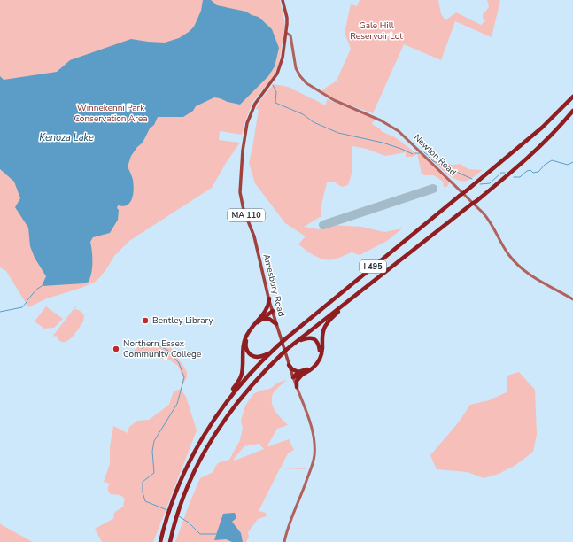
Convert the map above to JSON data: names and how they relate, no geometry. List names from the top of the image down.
{
  "streets": {
    "highway": ["I 495"],
    "main road": ["Newton Road", "MA 110", "Amesbury Road"]
  },
  "crossings": [
    ["Newton Road", "MA 110"],
    ["Newton Road", "Amesbury Road"],
    ["MA 110", "Amesbury Road"]
  ],
  "water": ["Kenoza Lake"],
  "parks": ["Gale Hill Reservoir Lot", "Winnekenni Park Conservation Area"],
  "places": ["Bentley Library", "Northern Essex Community College"]
}
